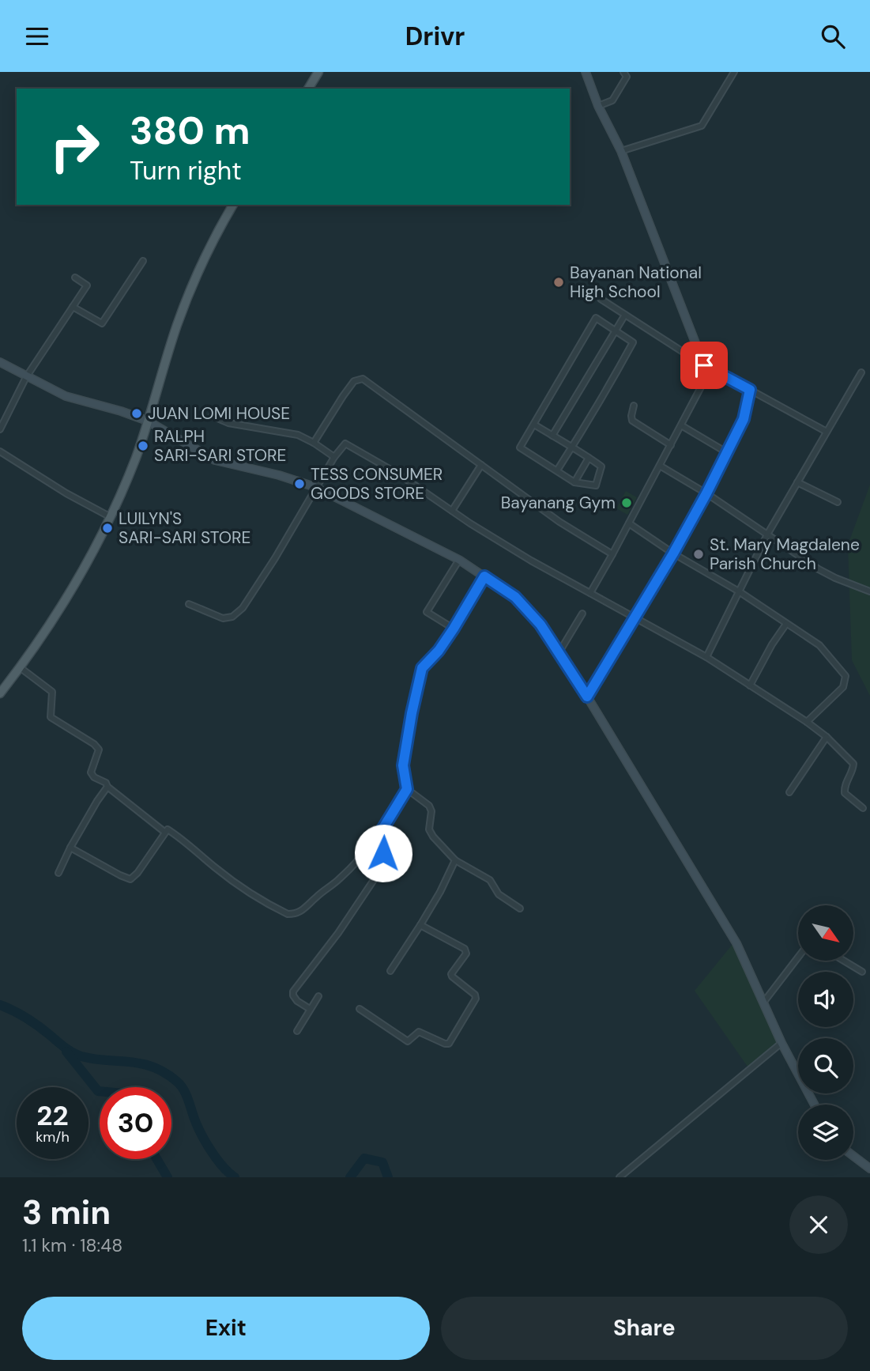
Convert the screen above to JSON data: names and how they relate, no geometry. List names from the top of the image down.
{
  "places": [
    "Bayanan National High School",
    "JUAN LOMI HOUSE",
    "RALPH SARI-SARI STORE",
    "TESS CONSUMER GOODS STORE",
    "Bayanang Gym",
    "LUILYN'S SARI-SARI STORE",
    "St. Mary Magdalene Parish Church"
  ],
  "north": "bottom right",
  "page": {
    "header": "Drivr",
    "turn": ["380 m", "Turn right"],
    "speed": "22 km/h",
    "limit": "30",
    "heading": ["3 min", "1.1 km · 18:48"],
    "buttons": ["Exit", "Share"]
  }
}
